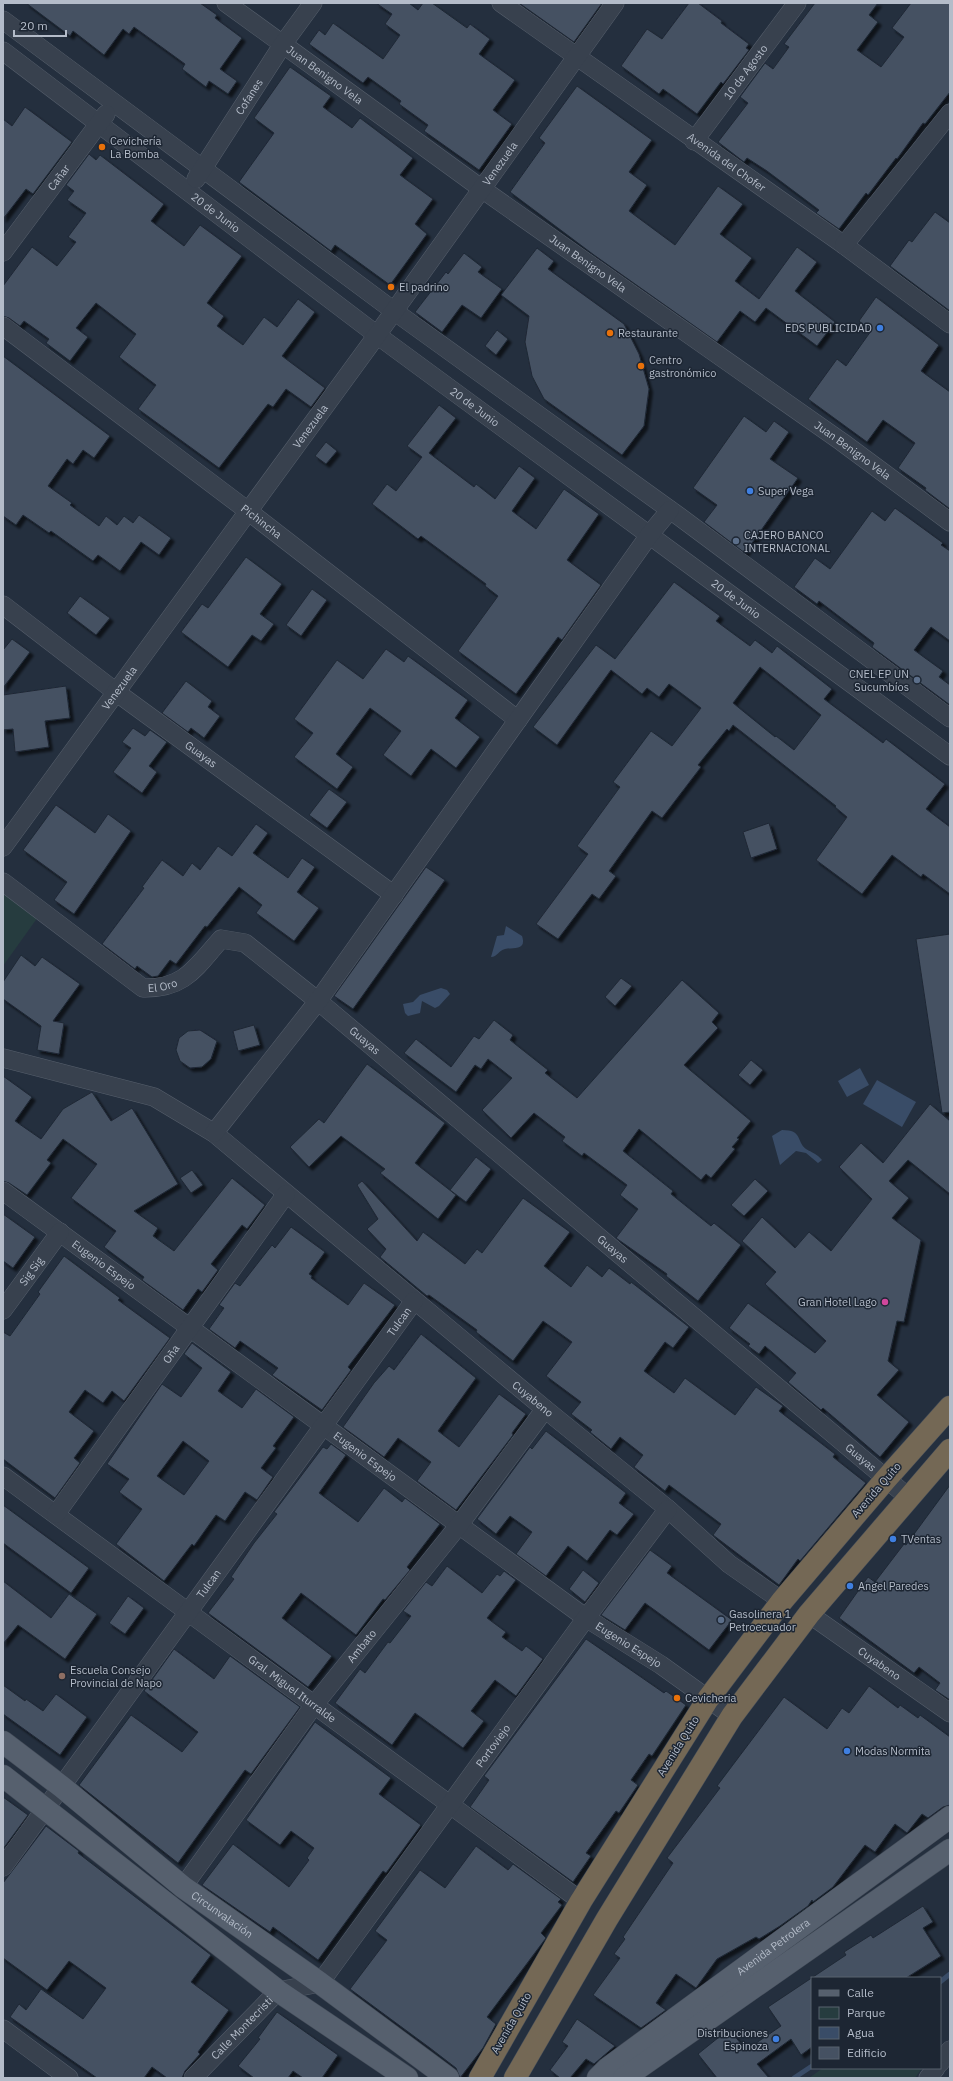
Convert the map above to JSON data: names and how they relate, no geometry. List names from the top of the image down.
{
  "streets": {
    "highway": ["Avenida Quito"],
    "main road": ["Circunvalación", "Avenida Petrolera"],
    "street": [
      "10 de Agosto",
      "Juan Benigno Vela",
      "Cofanes",
      "Venezuela",
      "Avenida del Chofer",
      "Cañar",
      "20 de Junio",
      "Pichincha",
      "Guayas",
      "El Oro",
      "Eugenio Espejo",
      "Sig Sig",
      "Tulcan",
      "Oña",
      "Cuyabeno",
      "Ambato",
      "Gral. Miguel Iturralde",
      "Portoviejo",
      "Calle Montecristi"
    ]
  },
  "crossings": [
    ["10 de Agosto", "Avenida del Chofer"],
    ["Juan Benigno Vela", "Cofanes"],
    ["Juan Benigno Vela", "Venezuela"],
    ["Cofanes", "20 de Junio"],
    ["Venezuela", "Avenida del Chofer"],
    ["Venezuela", "20 de Junio"],
    ["Venezuela", "Pichincha"],
    ["Venezuela", "Guayas"],
    ["Cañar", "20 de Junio"],
    ["Guayas", "El Oro"],
    ["Guayas", "Avenida Quito"],
    ["Eugenio Espejo", "Sig Sig"],
    ["Eugenio Espejo", "Tulcan"],
    ["Eugenio Espejo", "Oña"],
    ["Eugenio Espejo", "Avenida Quito"],
    ["Eugenio Espejo", "Ambato"],
    ["Eugenio Espejo", "Portoviejo"],
    ["Tulcan", "Cuyabeno"],
    ["Tulcan", "Gral. Miguel Iturralde"],
    ["Tulcan", "Circunvalación"],
    ["Oña", "Cuyabeno"],
    ["Oña", "Gral. Miguel Iturralde"],
    ["Cuyabeno", "Avenida Quito"],
    ["Cuyabeno", "Ambato"],
    ["Cuyabeno", "Portoviejo"],
    ["Avenida Quito", "Gral. Miguel Iturralde"],
    ["Ambato", "Gral. Miguel Iturralde"],
    ["Ambato", "Circunvalación"],
    ["Gral. Miguel Iturralde", "Portoviejo"],
    ["Portoviejo", "Circunvalación"],
    ["Portoviejo", "Calle Montecristi"],
    ["Circunvalación", "Calle Montecristi"]
  ],
  "places": [
    "Cevichería La Bomba",
    "El padrino",
    "EDS PUBLICIDAD",
    "Restaurante",
    "Centro gastronómico",
    "Super Vega",
    "CAJERO BANCO INTERNACIONAL",
    "CNEL EP UN Sucumbíos",
    "Gran Hotel Lago",
    "TVentas",
    "Angel Paredes",
    "Gasolinera 1 Petroecuador",
    "Escuela Consejo Provincial de Napo",
    "Cevicheria",
    "Modas Normita",
    "Distribuciones Espinoza"
  ],
  "legend": [
    "Calle",
    "Parque",
    "Agua",
    "Edificio"
  ],
  "scale_bar": "20 m"
}
